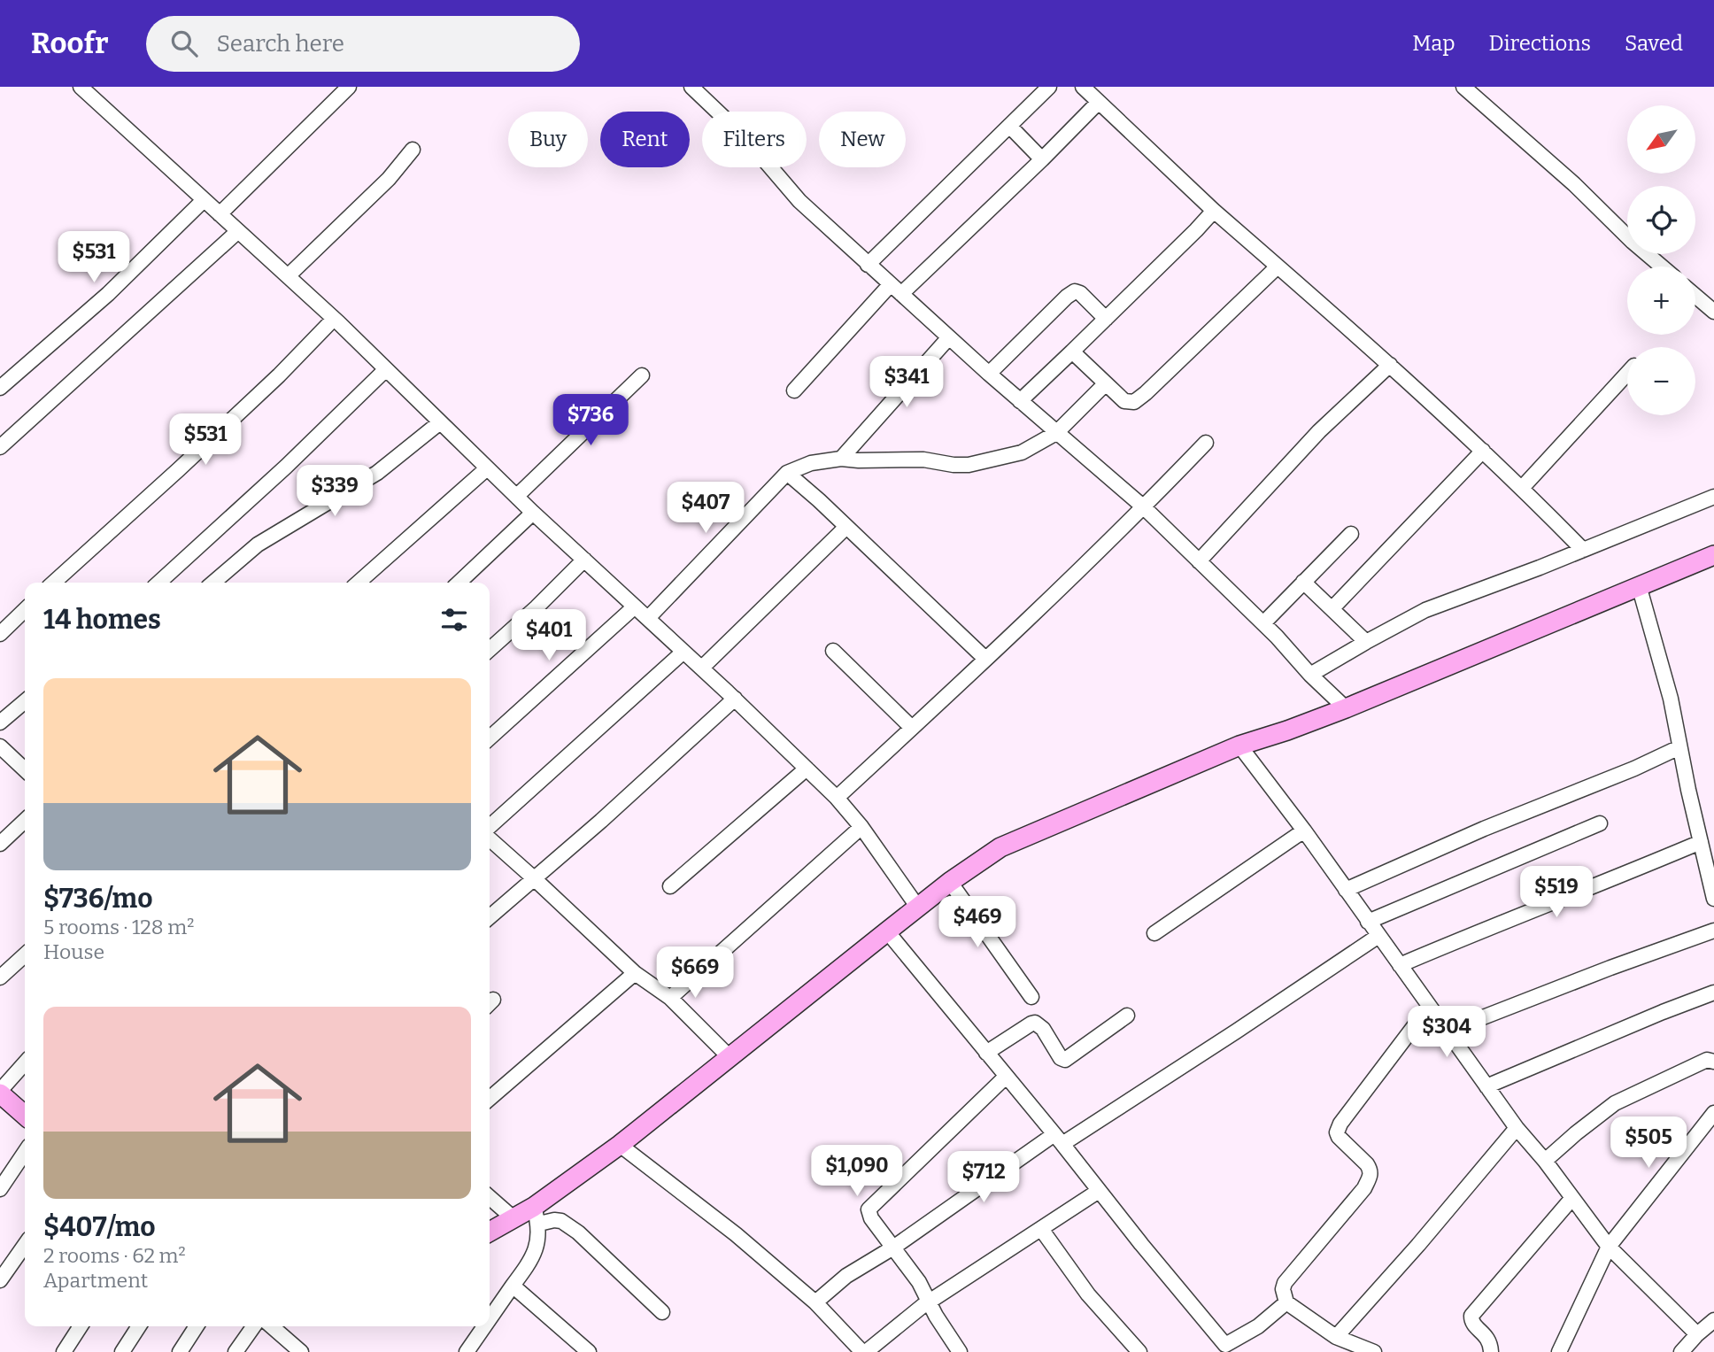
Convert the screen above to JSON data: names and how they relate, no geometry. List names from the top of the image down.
{
  "north": "bottom left",
  "page": {
    "header": "Roofr",
    "search": "Search here",
    "nav": ["Map", "Directions", "Saved"],
    "map_buttons": ["+", "−"],
    "chip": [
      "Buy",
      "Rent",
      "Filters",
      "New"
    ],
    "price": [
      "$531",
      "$341",
      "$736",
      "$531",
      "$339",
      "$407",
      "$401",
      "$519",
      "$469",
      "$669",
      "$304",
      "$505",
      "$1,090",
      "$712"
    ],
    "heading": "14 homes",
    "list": [
      {
        "name": "$736/mo",
        "note": "5 rooms · 128 m² · House"
      },
      {
        "name": "$407/mo",
        "note": "2 rooms · 62 m² · Apartment"
      }
    ]
  }
}
